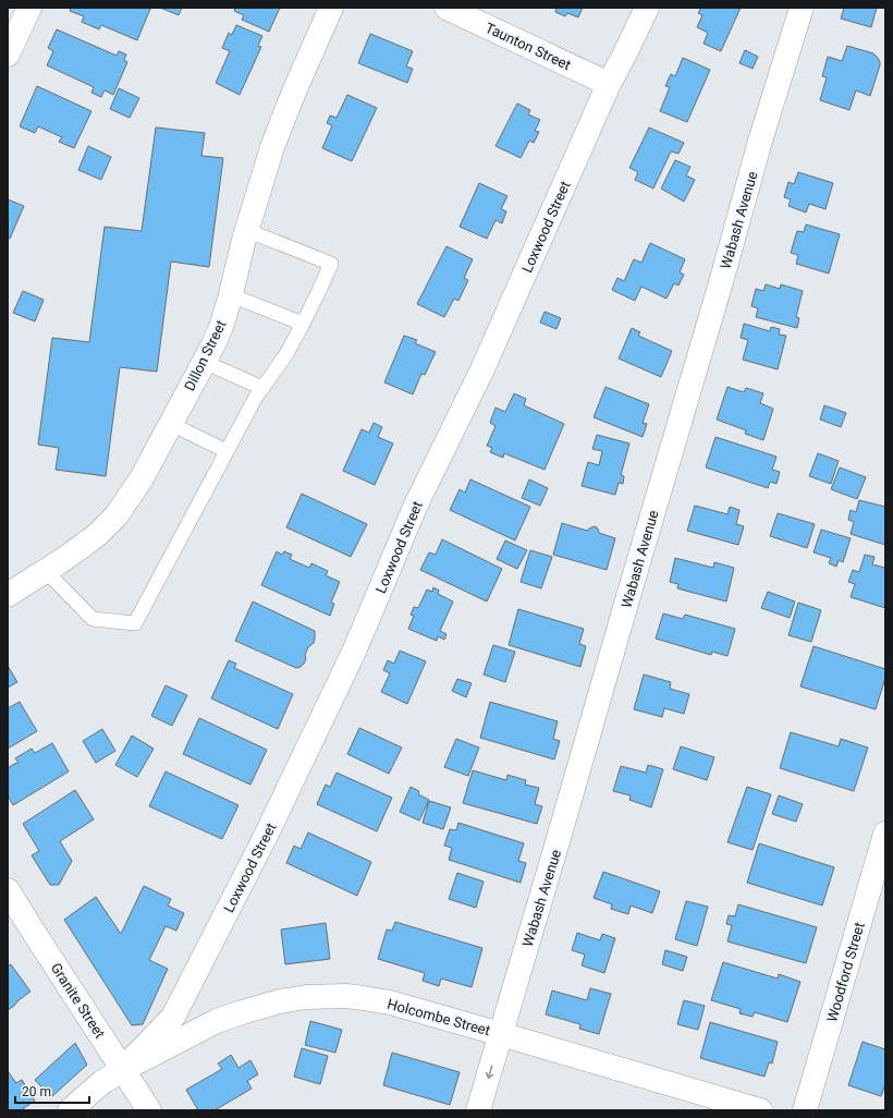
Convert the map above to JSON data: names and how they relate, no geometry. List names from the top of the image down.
{
  "streets": {
    "street": [
      "Taunton Street",
      "Wabash Avenue",
      "Loxwood Street",
      "Dillon Street",
      "Woodford Street",
      "Granite Street",
      "Holcombe Street"
    ]
  },
  "crossings": [
    ["Taunton Street", "Loxwood Street"],
    ["Wabash Avenue", "Holcombe Street"],
    ["Loxwood Street", "Granite Street"],
    ["Loxwood Street", "Holcombe Street"],
    ["Granite Street", "Holcombe Street"]
  ],
  "scale_bar": "20 m"
}
